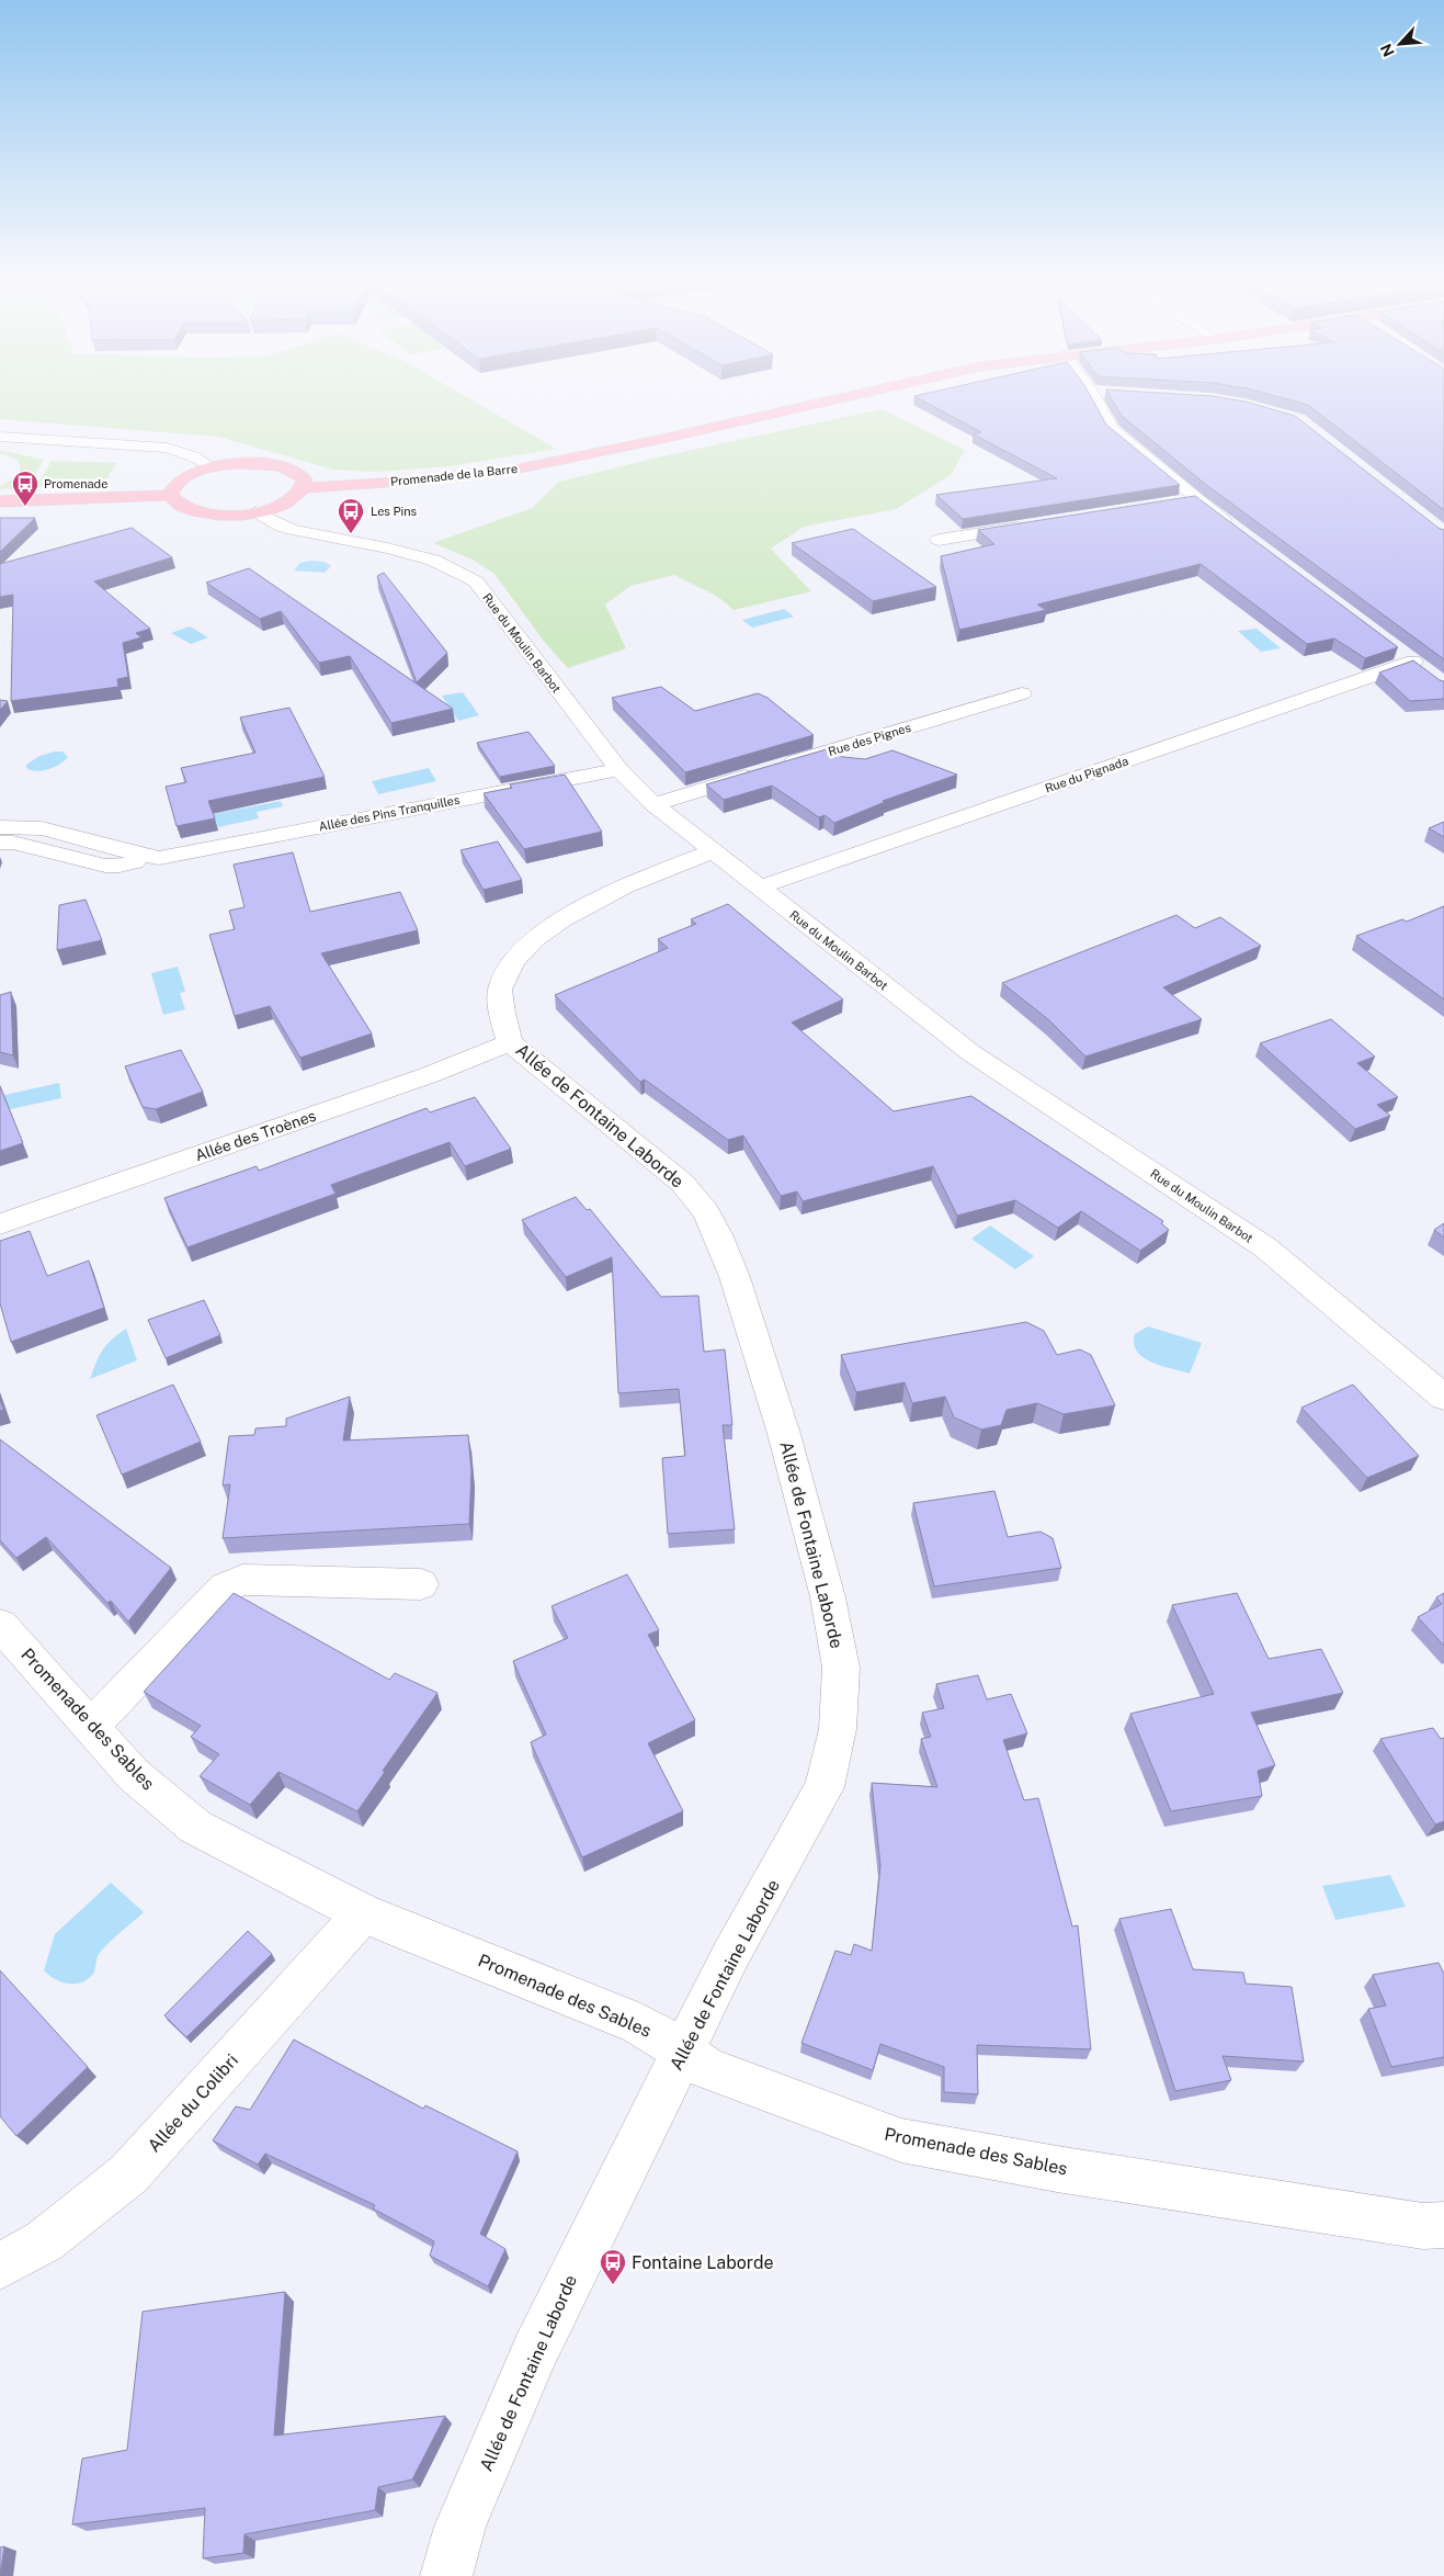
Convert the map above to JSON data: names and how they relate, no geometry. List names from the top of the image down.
{
  "streets": {
    "main road": ["Promenade de la Barre"],
    "street": [
      "Rue du Moulin Barbot",
      "Rue des Pignes",
      "Rue du Pignada",
      "Allée des Pins Tranquilles",
      "Allée de Fontaine Laborde",
      "Allée des Troènes",
      "Promenade des Sables",
      "Allée du Colibri"
    ]
  },
  "crossings": [
    ["Rue du Moulin Barbot", "Rue des Pignes"],
    ["Rue du Moulin Barbot", "Rue du Pignada"],
    ["Rue du Moulin Barbot", "Allée des Pins Tranquilles"],
    ["Rue du Moulin Barbot", "Allée de Fontaine Laborde"],
    ["Allée de Fontaine Laborde", "Allée des Troènes"],
    ["Allée de Fontaine Laborde", "Promenade des Sables"],
    ["Promenade des Sables", "Allée du Colibri"]
  ],
  "places": {
    "bus stop": ["Promenade", "Les Pins", "Fontaine Laborde"]
  },
  "north": "bottom left"
}
